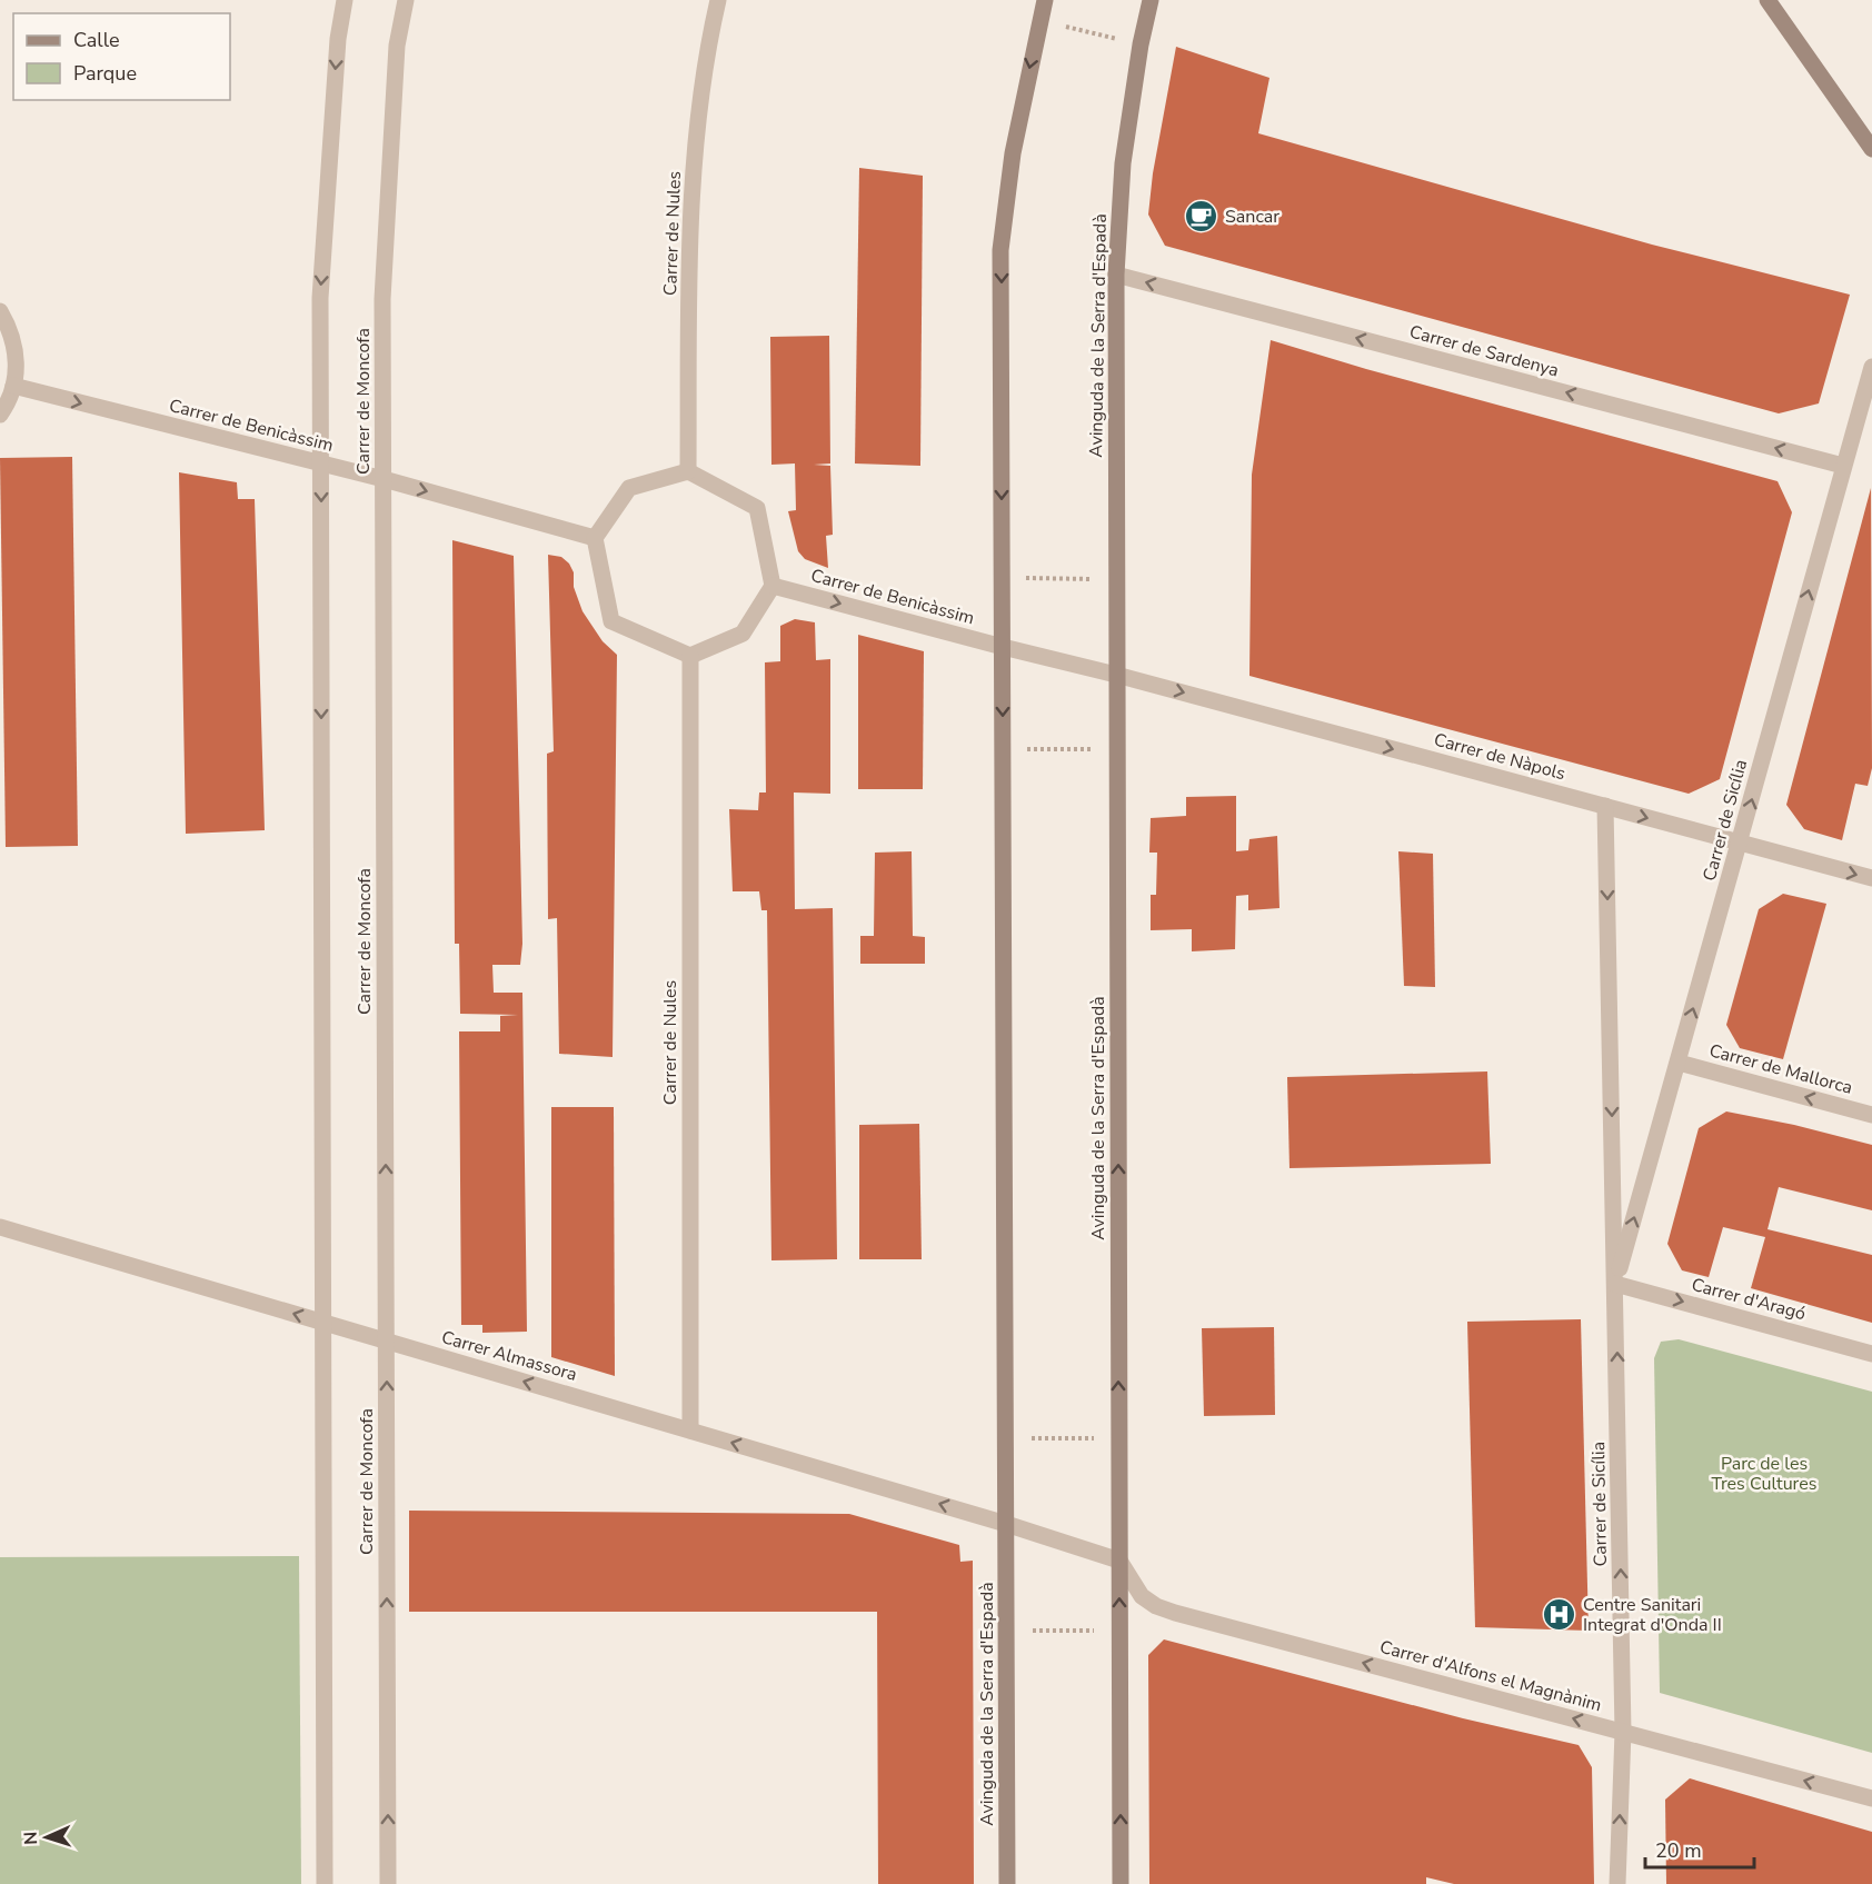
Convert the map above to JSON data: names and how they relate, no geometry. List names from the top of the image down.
{
  "streets": {
    "street": [
      "Carrer de Nules",
      "Avinguda de la Serra d'Espadà",
      "Carrer de Sardenya",
      "Carrer de Moncofa",
      "Carrer de Benicàssim",
      "Carrer de Nàpols",
      "Carrer de Sicília",
      "Carrer de Mallorca",
      "Carrer d'Aragó",
      "Carrer Almassora",
      "Carrer d'Alfons el Magnànim"
    ]
  },
  "crossings": [
    ["Carrer de Nules", "Carrer de Benicàssim"],
    ["Carrer de Nules", "Carrer Almassora"],
    ["Avinguda de la Serra d'Espadà", "Carrer de Sardenya"],
    ["Avinguda de la Serra d'Espadà", "Carrer de Benicàssim"],
    ["Avinguda de la Serra d'Espadà", "Carrer de Nàpols"],
    ["Avinguda de la Serra d'Espadà", "Carrer Almassora"],
    ["Avinguda de la Serra d'Espadà", "Carrer d'Alfons el Magnànim"],
    ["Carrer de Sardenya", "Carrer de Sicília"],
    ["Carrer de Moncofa", "Carrer de Benicàssim"],
    ["Carrer de Moncofa", "Carrer Almassora"],
    ["Carrer de Nàpols", "Carrer de Sicília"],
    ["Carrer de Sicília", "Carrer de Mallorca"],
    ["Carrer de Sicília", "Carrer d'Aragó"],
    ["Carrer de Sicília", "Carrer d'Alfons el Magnànim"]
  ],
  "one_way": [
    "Carrer de Sardenya",
    "Carrer de Benicàssim",
    "Carrer de Nàpols",
    "Carrer de Mallorca",
    "Carrer d'Aragó",
    "Carrer Almassora",
    "Carrer d'Alfons el Magnànim"
  ],
  "parks": ["Parc de les Tres Cultures"],
  "places": {
    "cafe": ["Sancar"],
    "hospital": ["Centre Sanitari Integrat d'Onda II"]
  },
  "legend": ["Calle", "Parque"],
  "scale_bar": "20 m",
  "north": "left"
}
